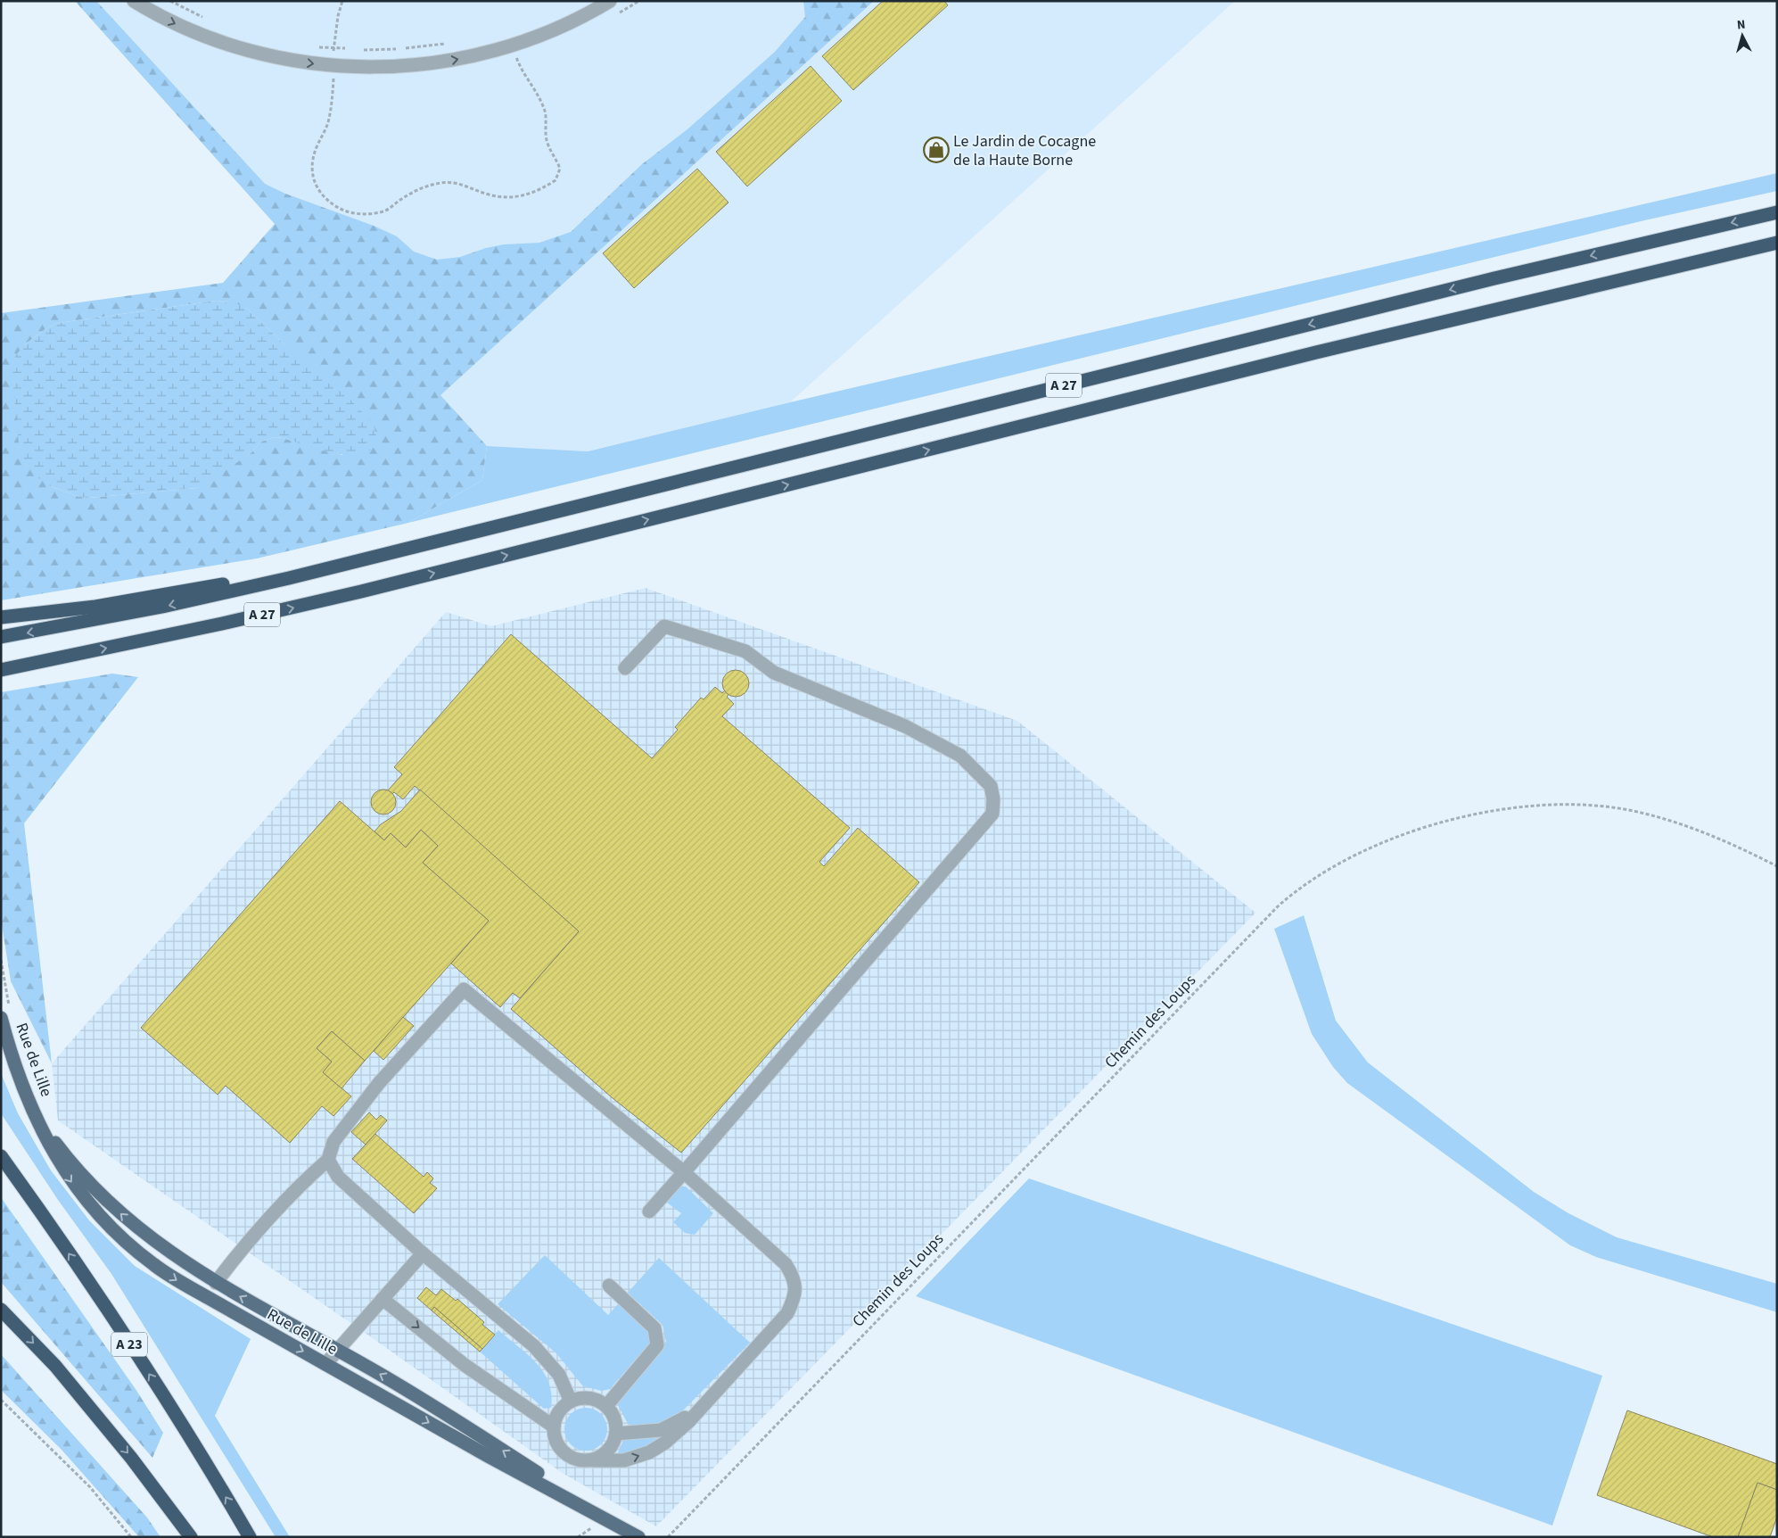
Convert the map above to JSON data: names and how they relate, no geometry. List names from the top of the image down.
{
  "streets": {
    "highway": ["A 27", "A 23"],
    "main road": ["Rue de Lille"],
    "path": ["Chemin des Loups"]
  },
  "places": {
    "shop": ["Le Jardin de Cocagne de la Haute Borne"]
  },
  "north": "top"
}
